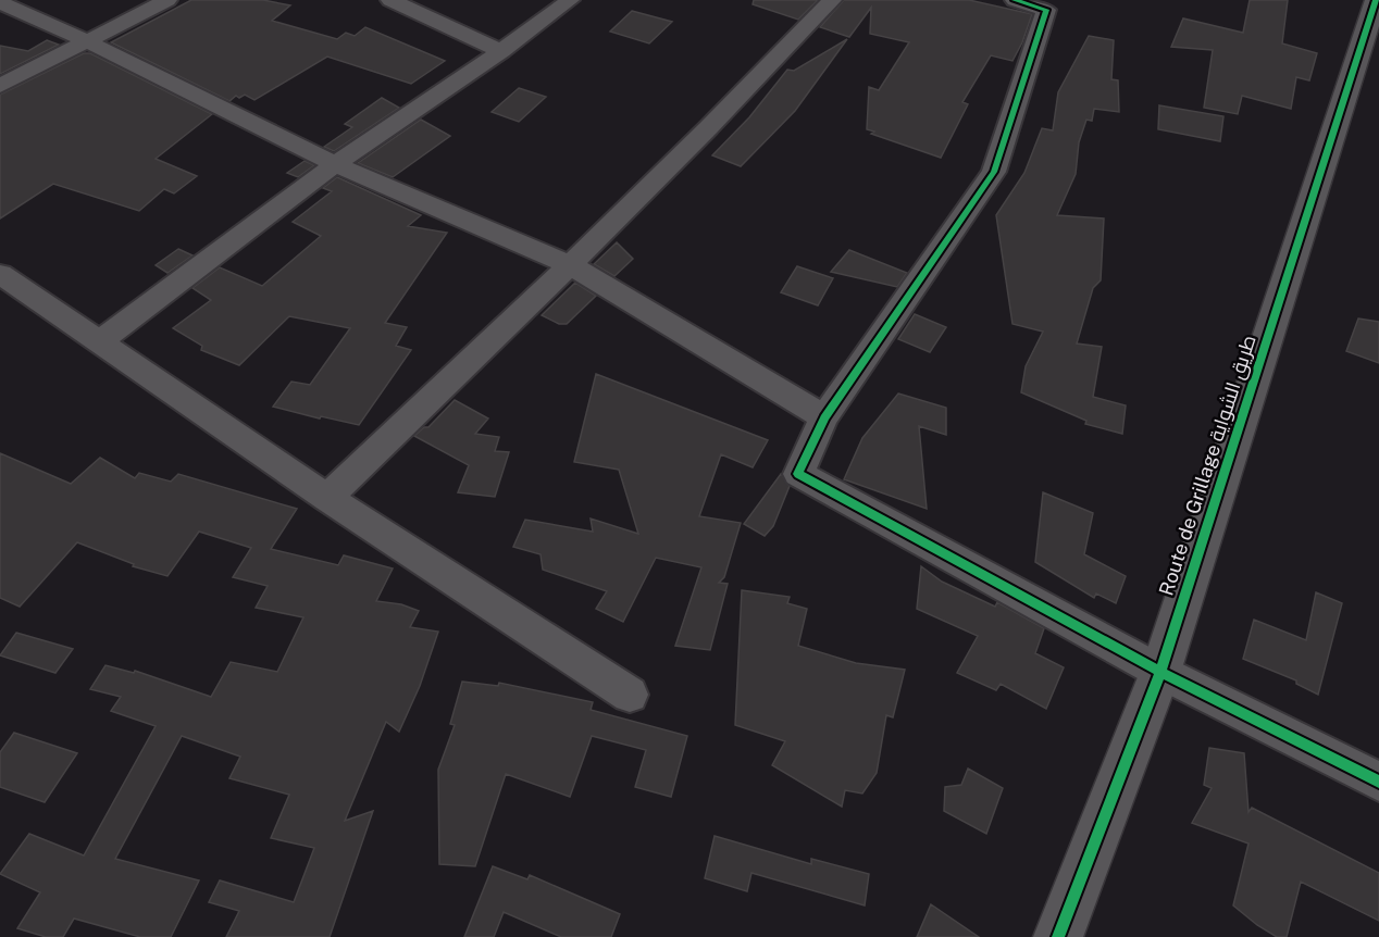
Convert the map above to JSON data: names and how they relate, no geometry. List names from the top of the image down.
{
  "streets": {
    "street": ["Route de Grillage طريق الشواية"]
  }
}
